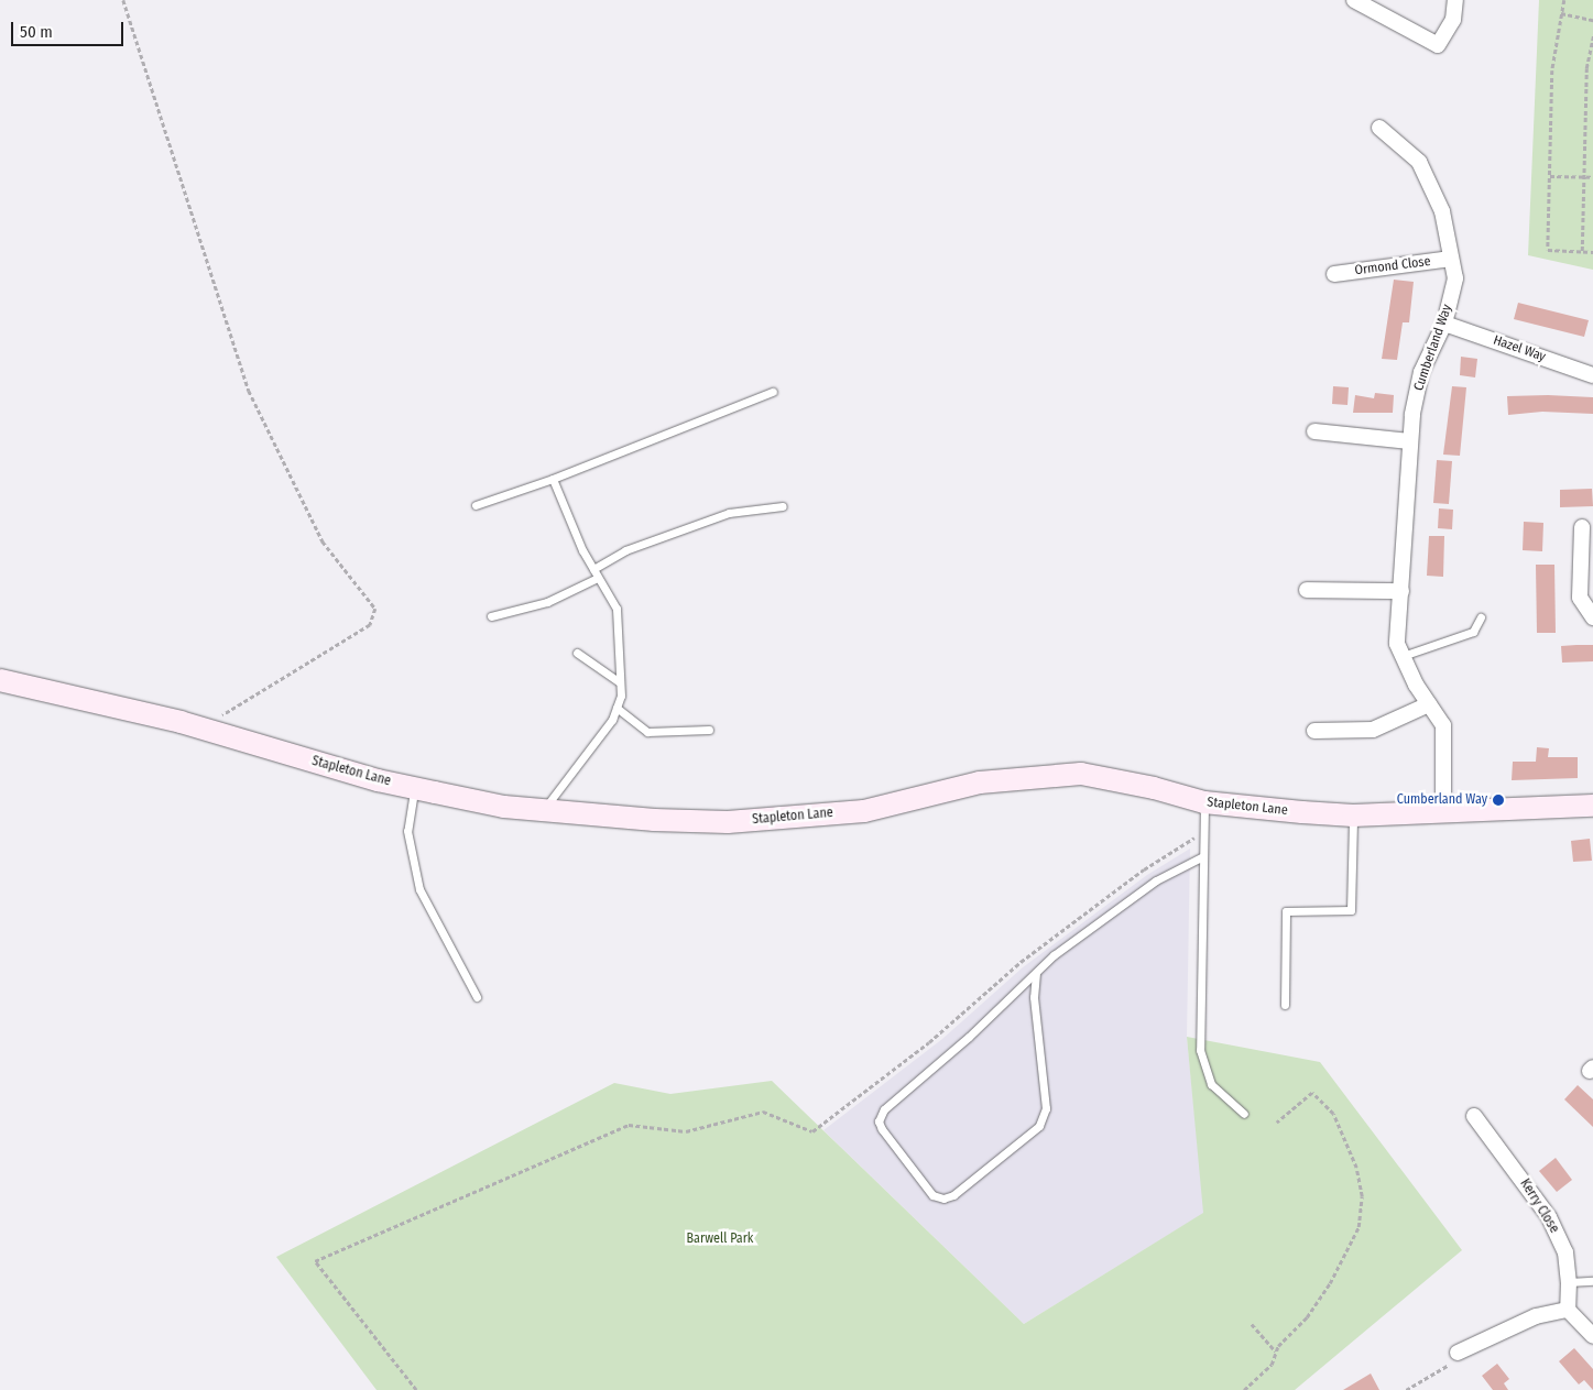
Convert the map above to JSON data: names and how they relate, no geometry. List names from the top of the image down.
{
  "streets": {
    "street": [
      "Ormond Close",
      "Cumberland Way",
      "Hazel Way",
      "Stapleton Lane",
      "Kerry Close"
    ]
  },
  "crossings": [
    ["Ormond Close", "Cumberland Way"],
    ["Cumberland Way", "Hazel Way"],
    ["Cumberland Way", "Stapleton Lane"]
  ],
  "parks": ["Barwell Park"],
  "places": ["Cumberland Way"],
  "scale_bar": "50 m"
}
